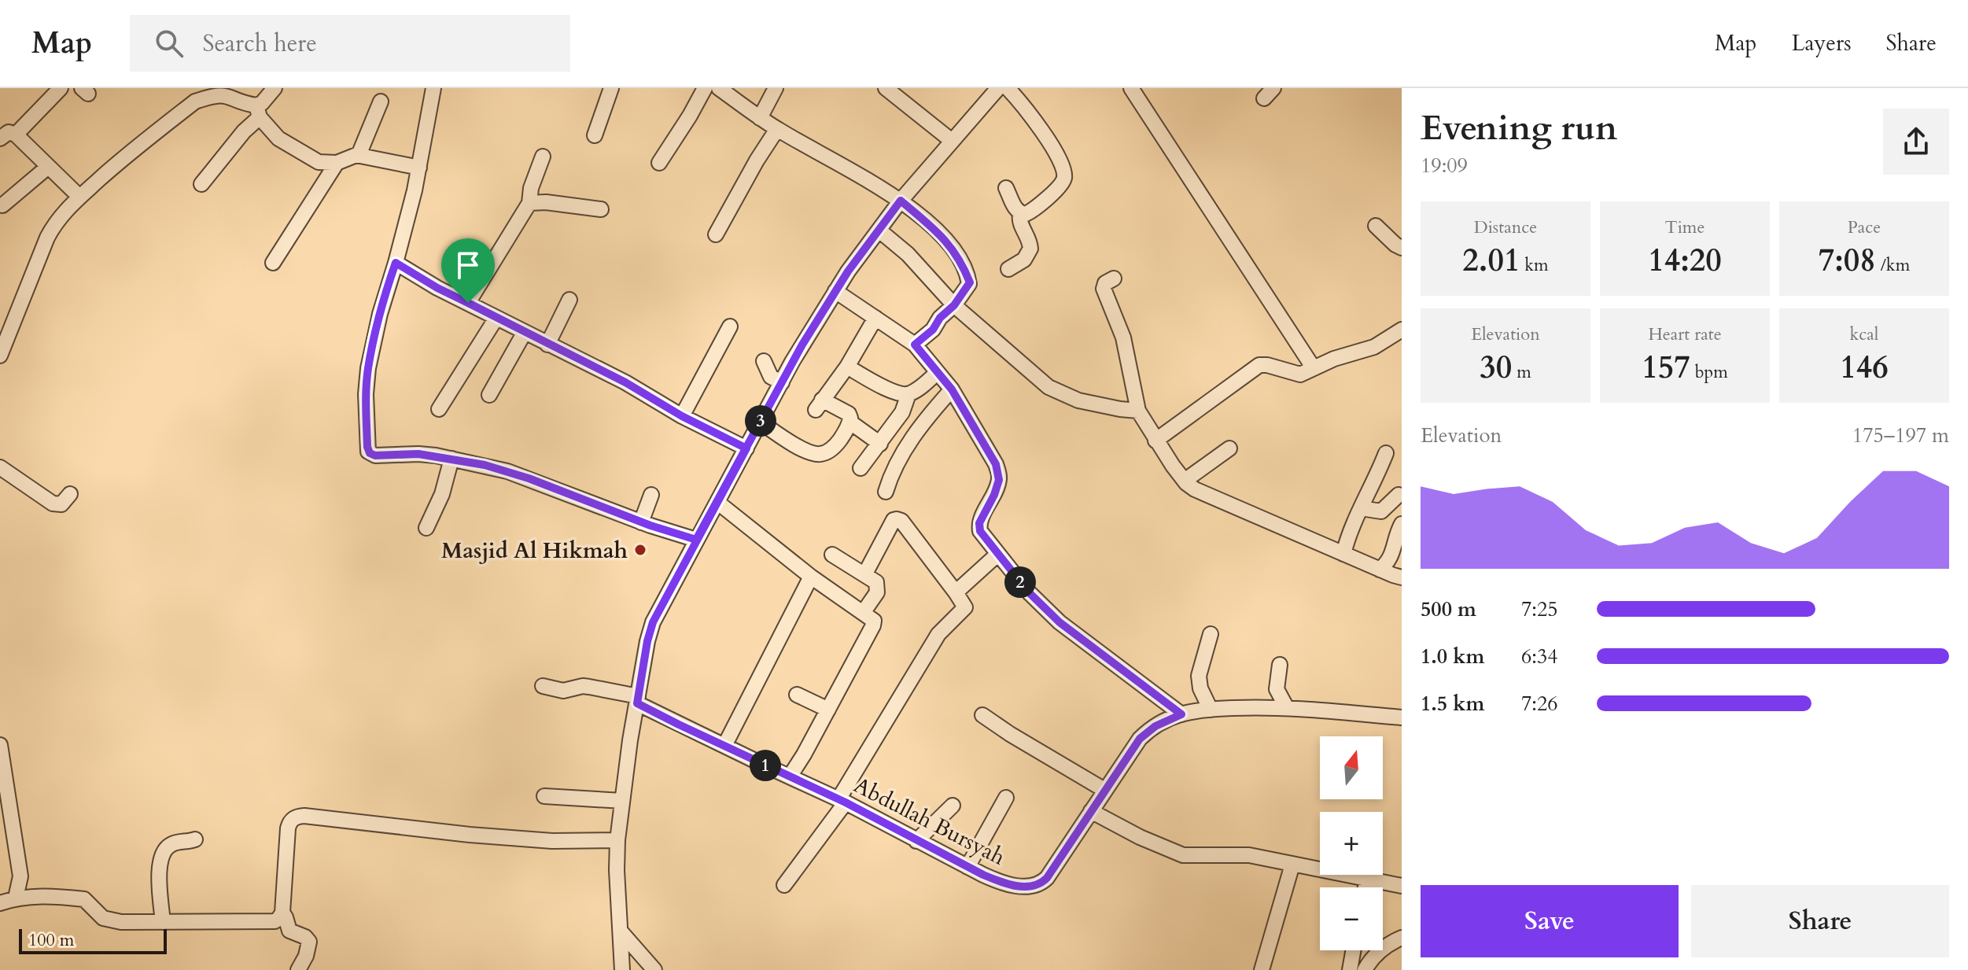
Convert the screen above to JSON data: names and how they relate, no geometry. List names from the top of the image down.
{
  "streets": {
    "street": ["Abdullah Bursyah"]
  },
  "places": ["Masjid Al Hikmah"],
  "scale_bar": "100 m",
  "north": "top",
  "page": {
    "header": "Map",
    "search": "Search here",
    "nav": ["Map", "Layers", "Share"],
    "heading": ["Evening run", "19:09"],
    "stats": [
      ["Distance", "2.01 km"],
      ["Time", "14:20"],
      ["Pace", "7:08 /km"],
      ["Elevation", "30 m"],
      ["Heart rate", "157 bpm"],
      ["kcal", "146"]
    ],
    "pins": ["3", "2", "1"],
    "chart": ["Elevation", "175–197 m"],
    "list": [
      {
        "name": "500 m",
        "note": "7:25"
      },
      {
        "name": "1.0 km",
        "note": "6:34"
      },
      {
        "name": "1.5 km",
        "note": "7:26"
      }
    ],
    "map_buttons": ["+", "−"],
    "buttons": ["Save", "Share"],
    "scale": "100 m"
  }
}
